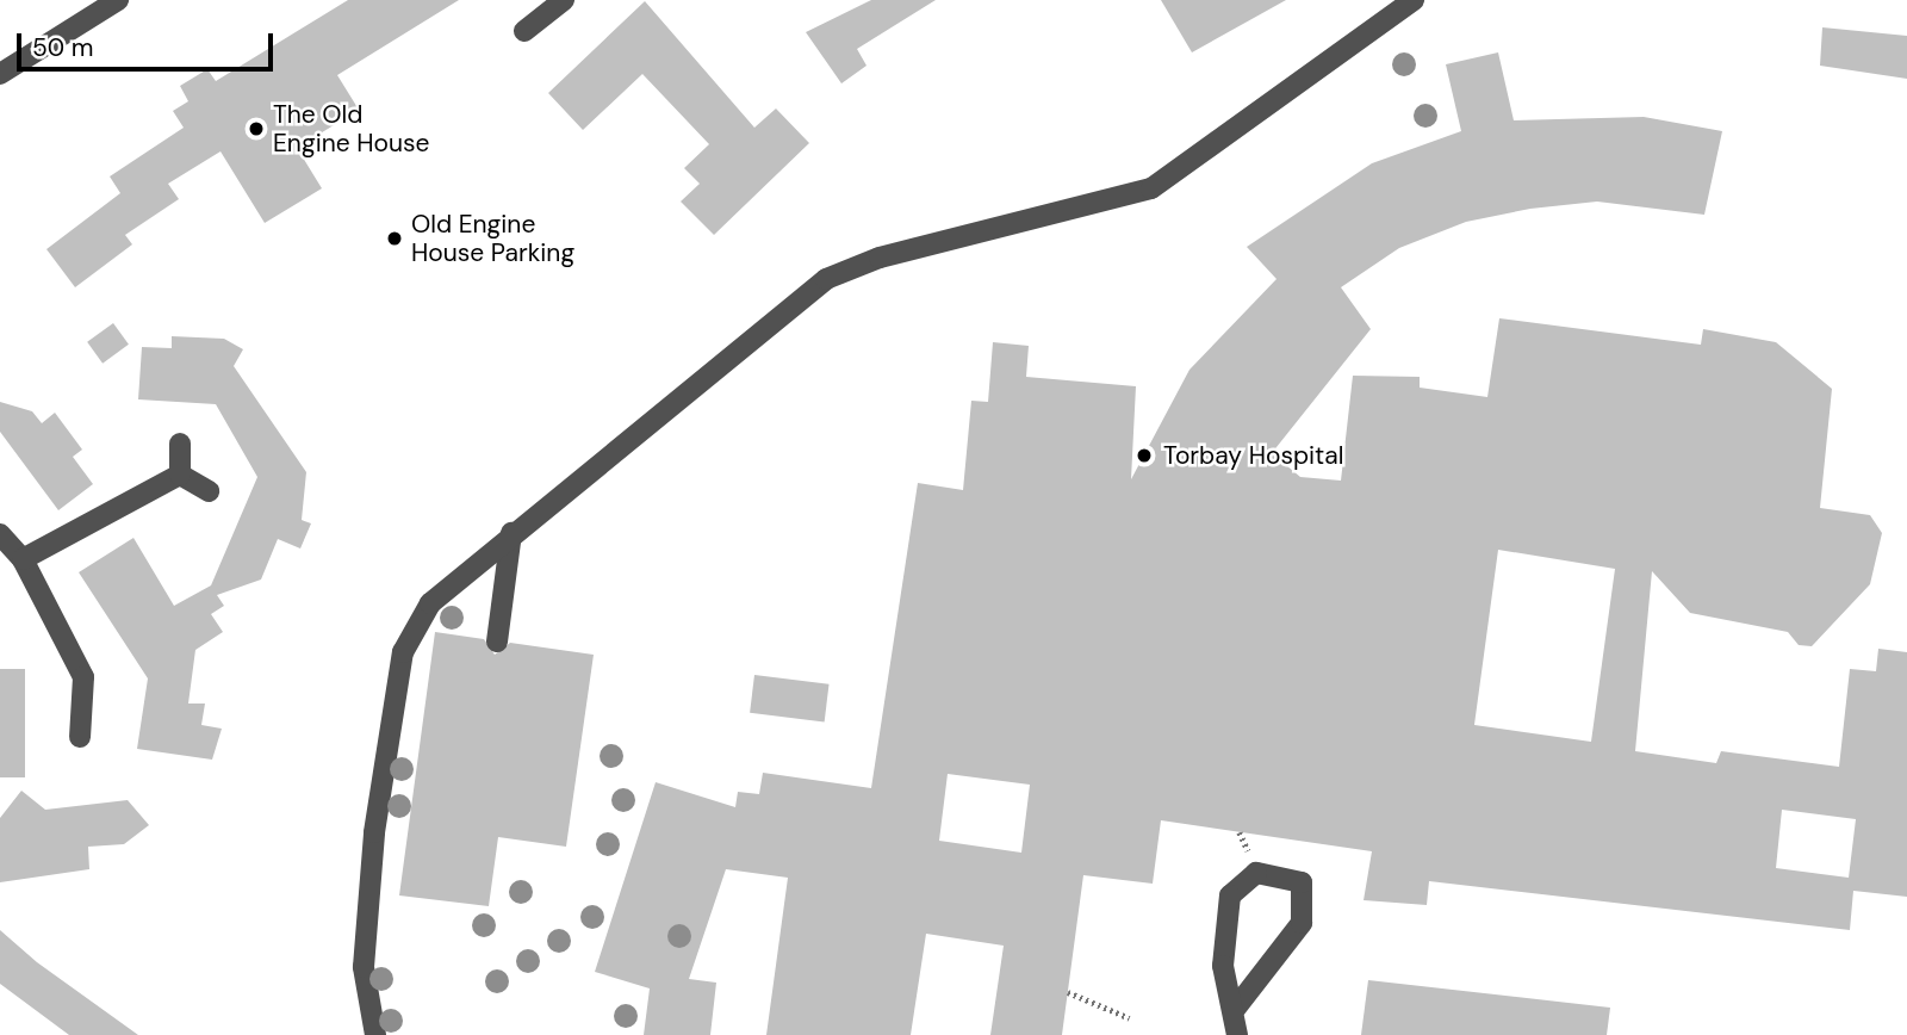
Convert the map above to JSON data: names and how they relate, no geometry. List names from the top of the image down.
{
  "places": ["The Old Engine House", "Old Engine House Parking", "Torbay Hospital"],
  "scale_bar": "50 m"
}
